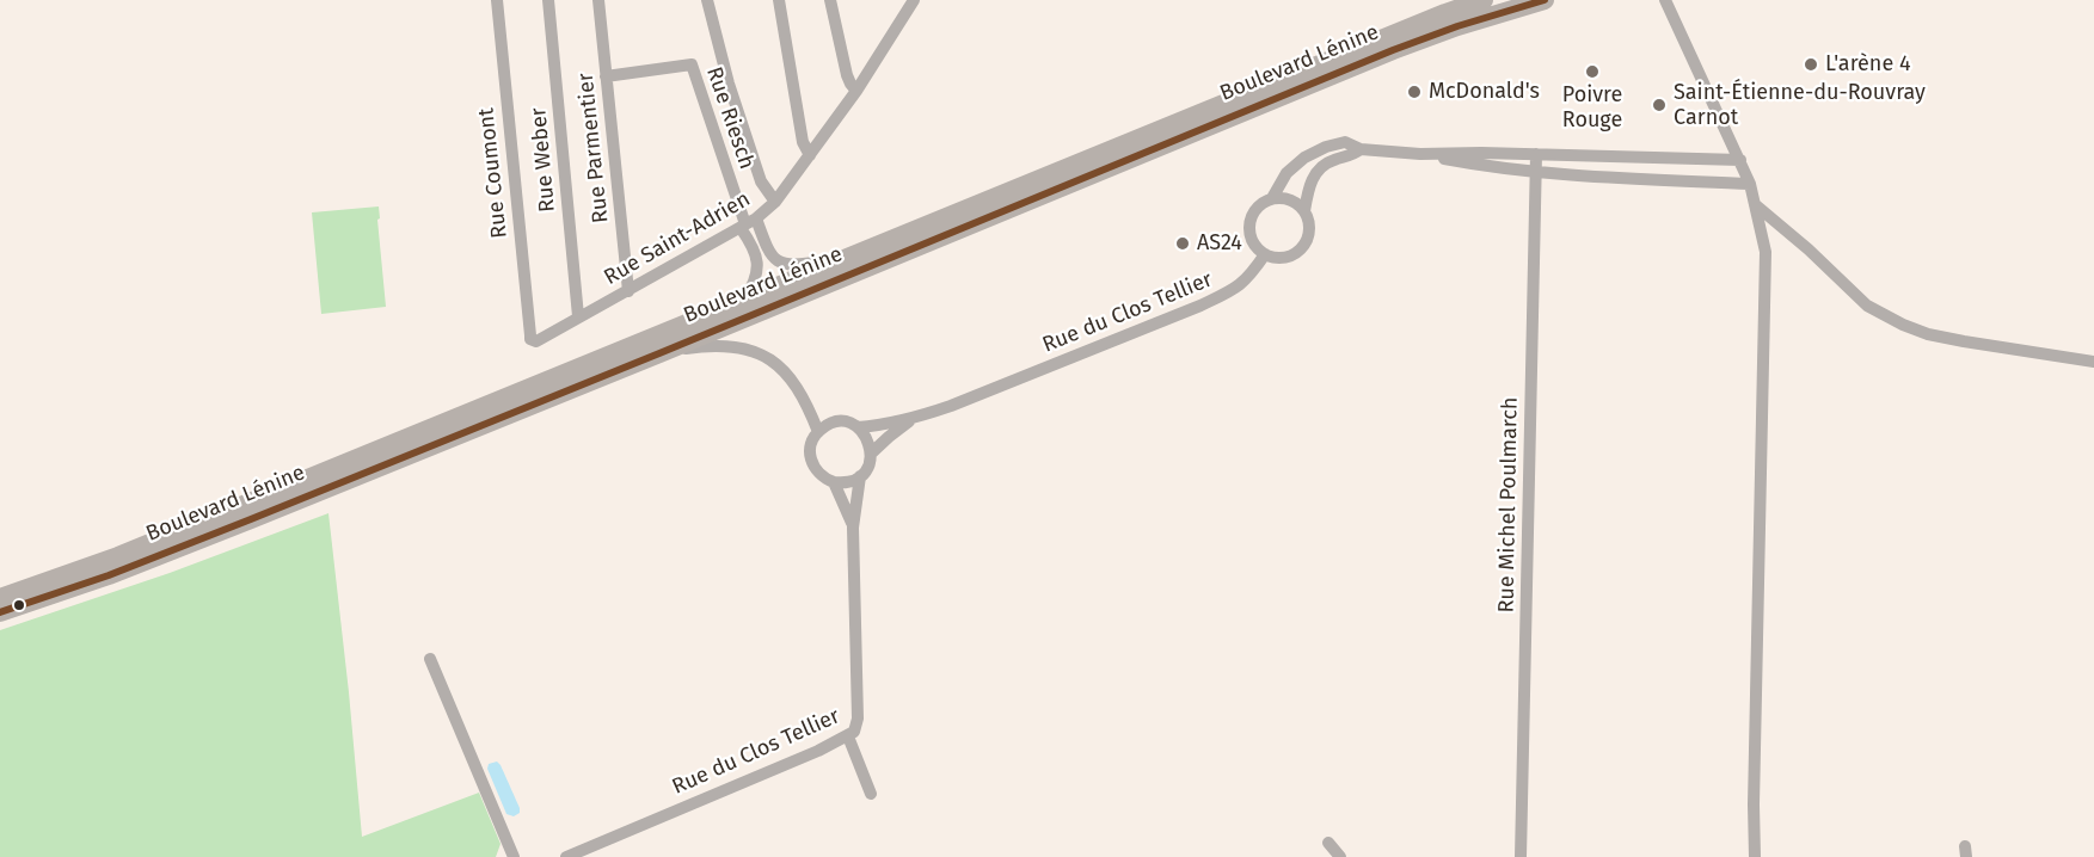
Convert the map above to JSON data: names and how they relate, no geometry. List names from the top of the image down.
{
  "streets": {
    "main road": ["Boulevard Lénine"],
    "street": [
      "Rue Riesch",
      "Rue Parmentier",
      "Rue Weber",
      "Rue Coumont",
      "Rue Saint-Adrien",
      "Rue du Clos Tellier",
      "Rue Michel Poulmarch"
    ]
  },
  "crossings": [
    ["Rue Riesch", "Rue Parmentier"],
    ["Rue Riesch", "Rue Saint-Adrien"],
    ["Rue Parmentier", "Rue Saint-Adrien"],
    ["Rue Weber", "Rue Saint-Adrien"],
    ["Rue Coumont", "Rue Saint-Adrien"]
  ],
  "places": [
    "L'arène 4",
    "Poivre Rouge",
    "McDonald's",
    "Saint-Étienne-du-Rouvray Carnot",
    "AS24"
  ]
}
